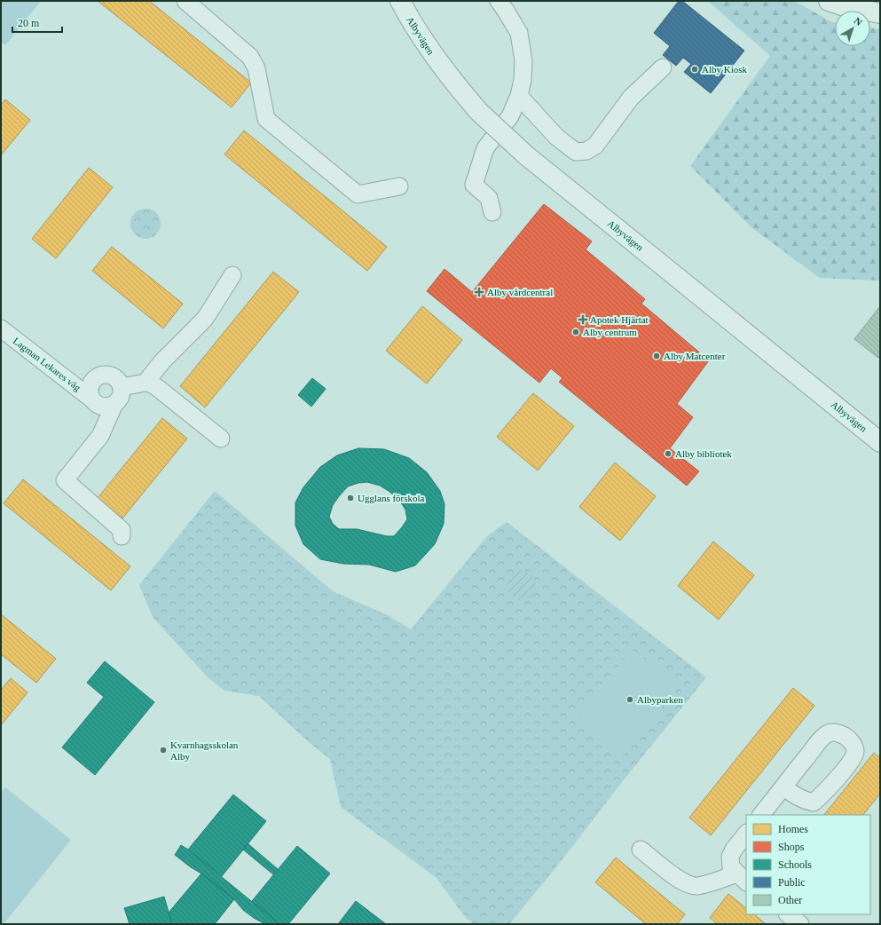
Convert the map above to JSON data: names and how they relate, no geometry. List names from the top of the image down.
{
  "streets": {
    "street": ["Albyvägen", "Lagman Lekares väg"]
  },
  "places": {
    "other": [
      "Alby Kiosk",
      "Alby centrum",
      "Alby Matcenter",
      "Alby bibliotek",
      "Ugglans förskola",
      "Albyparken",
      "Kvarnhagsskolan Alby"
    ],
    "health": ["Alby vårdcentral", "Apotek Hjärtat"]
  },
  "legend": [
    "Homes",
    "Shops",
    "Schools",
    "Public",
    "Other"
  ],
  "scale_bar": "20 m",
  "north": "top right"
}
